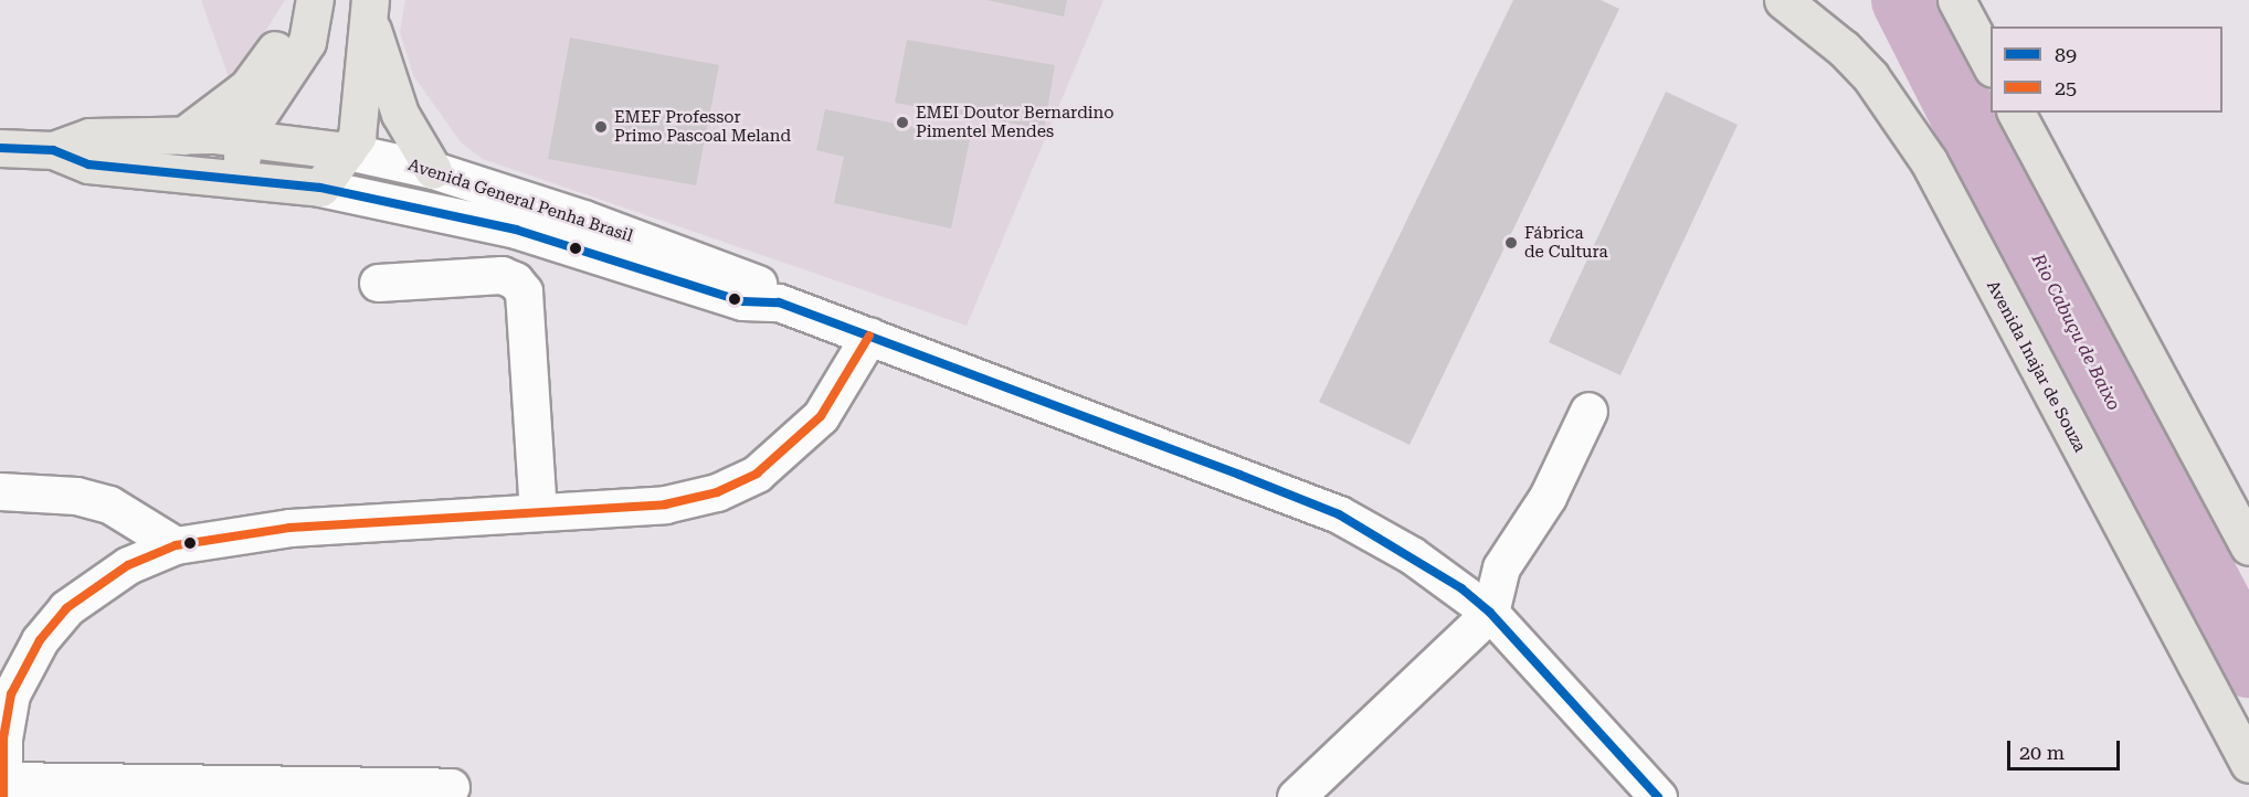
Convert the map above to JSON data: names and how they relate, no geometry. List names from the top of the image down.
{
  "streets": {
    "main road": ["Avenida General Penha Brasil", "Avenida Inajar de Souza"]
  },
  "water": ["Rio Cabuçu de Baixo"],
  "places": ["EMEI Doutor Bernardino Pimentel Mendes", "EMEF Professor Primo Pascoal Meland", "Fábrica de Cultura"],
  "lines": ["transit line 89", "transit line 25"],
  "legend": ["89", "25"],
  "scale_bar": "20 m"
}
